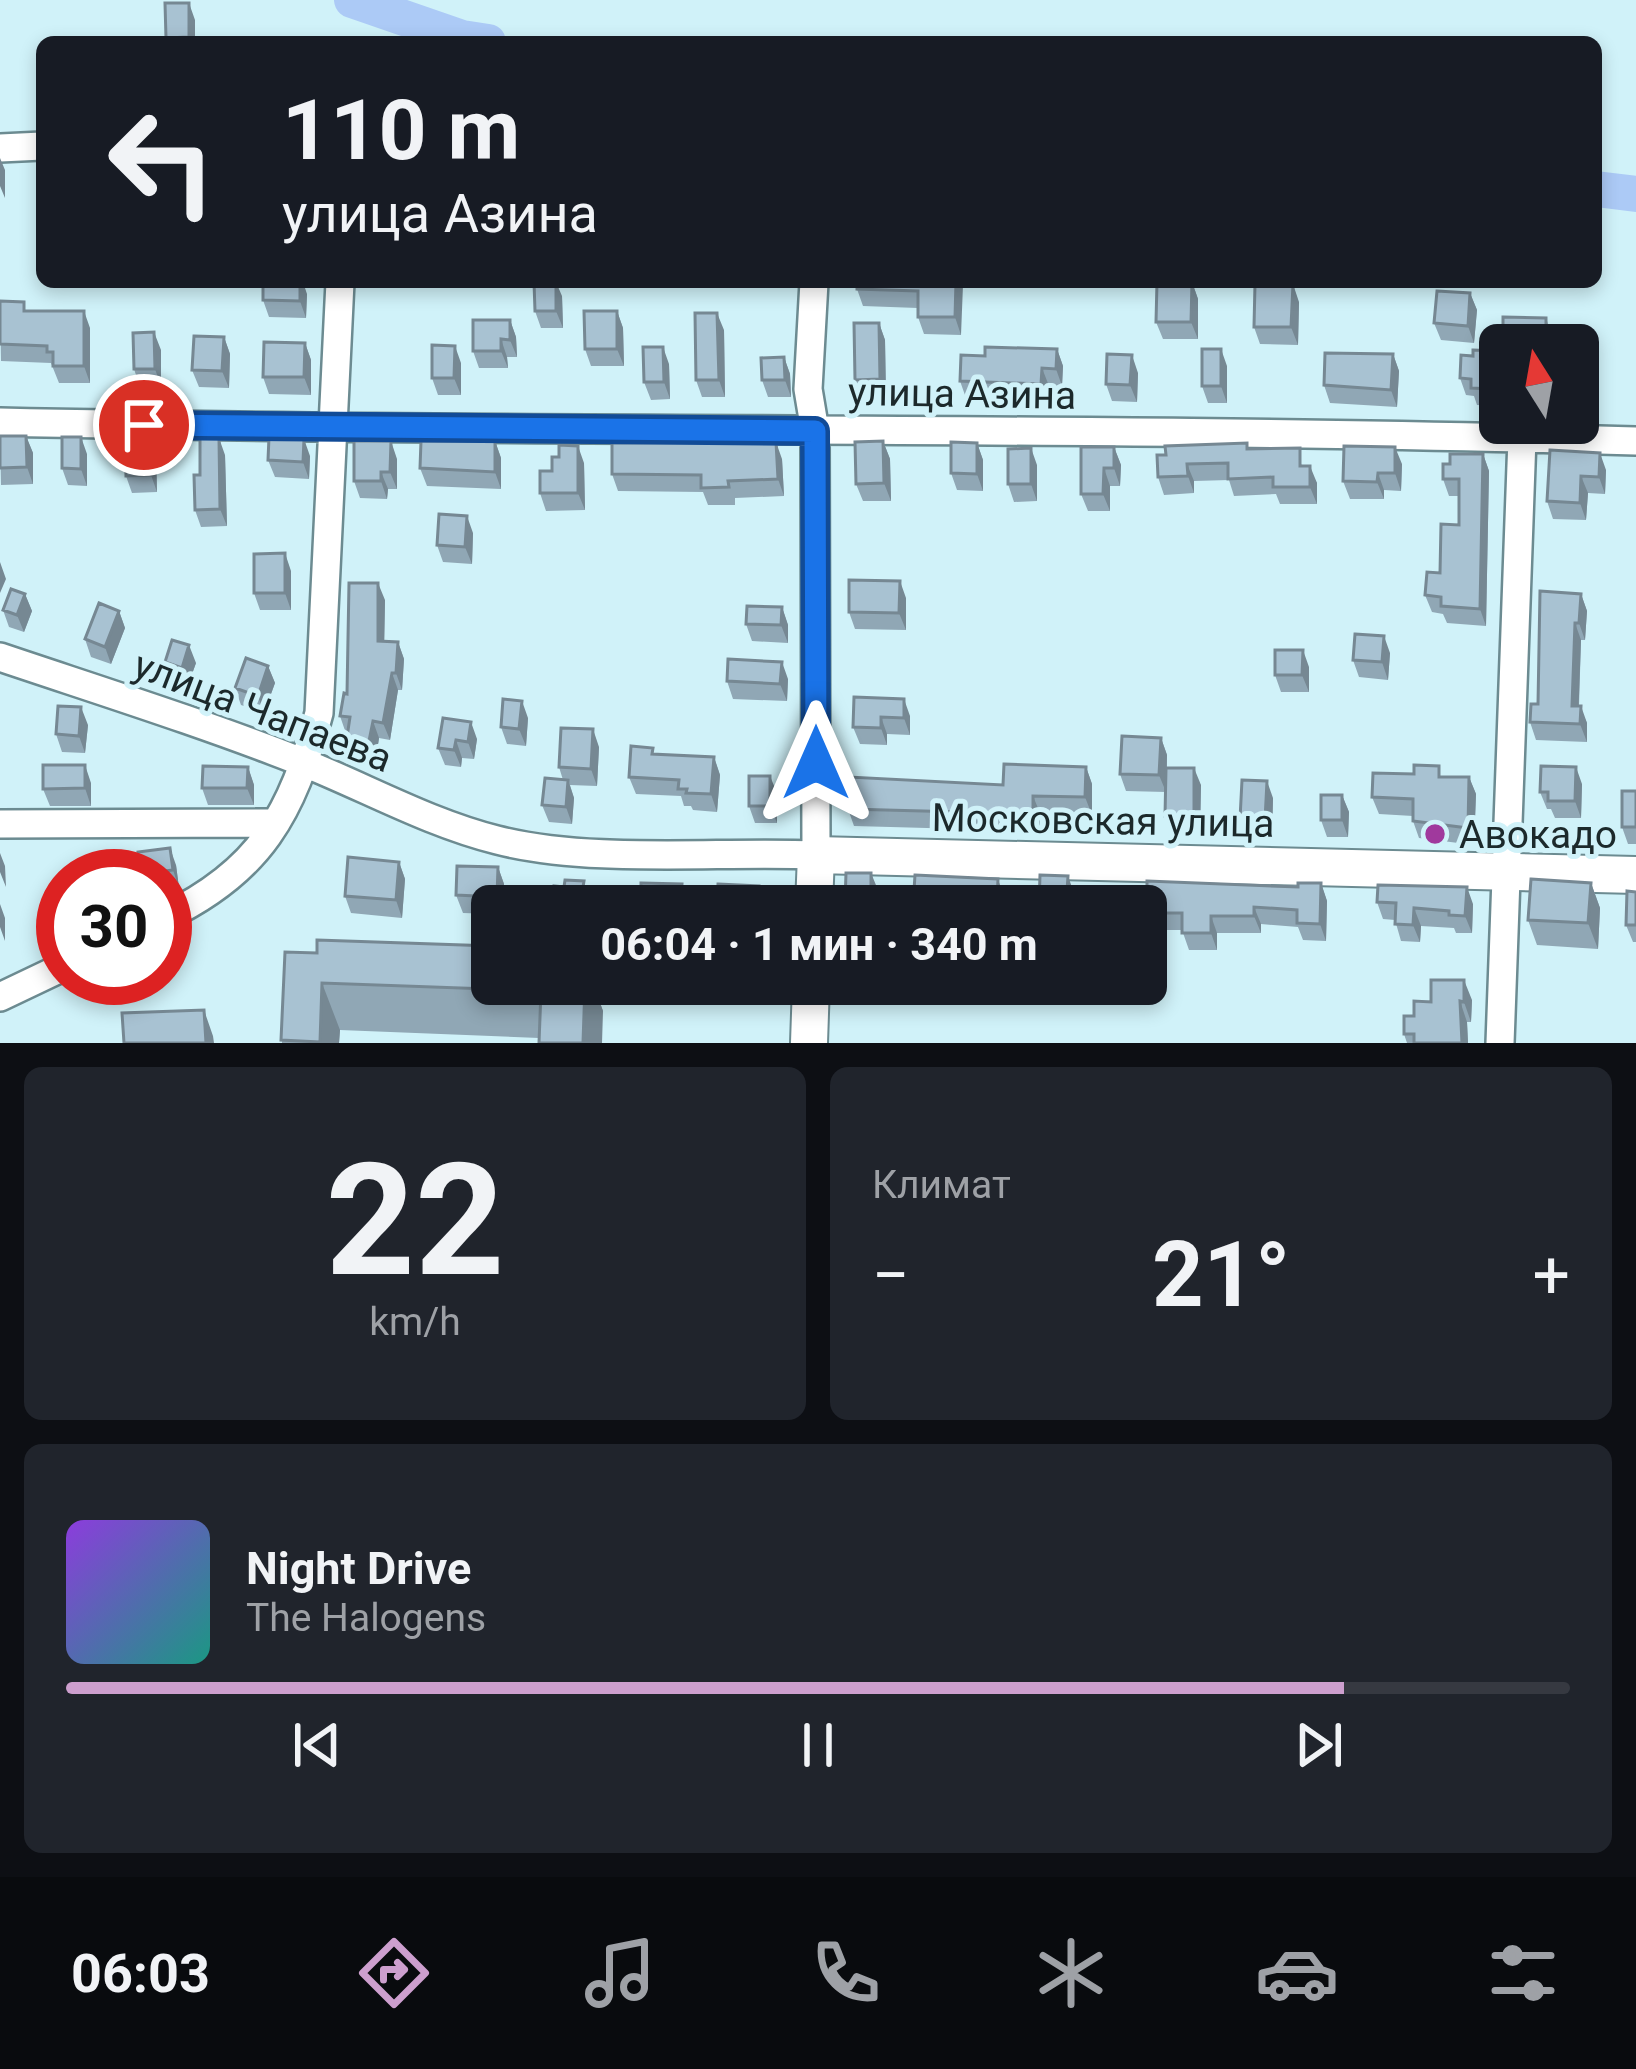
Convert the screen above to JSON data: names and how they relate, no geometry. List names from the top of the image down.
{
  "streets": {
    "main road": ["Московская улица"],
    "street": ["улица Азина", "улица Чапаева"]
  },
  "crossings": [
    ["улица Чапаева", "Московская улица"]
  ],
  "places": ["Авокадо"],
  "north": "top",
  "page": {
    "turn": ["110 m", "улица Азина"],
    "limit": "30",
    "trip": "06:04 · 1 мин · 340 m",
    "tile": [
      ["22", "km/h"],
      "Климат"
    ],
    "heat": ["−", "21°", "+"],
    "song": ["Night Drive", "The Halogens"],
    "tabs": "06:03"
  }
}
